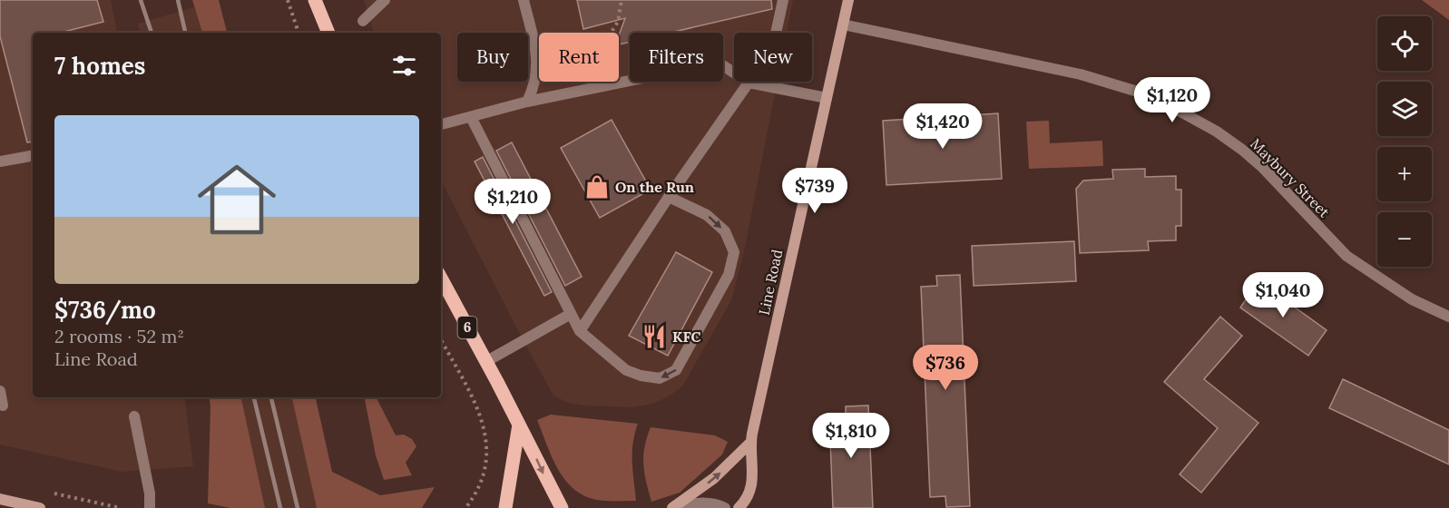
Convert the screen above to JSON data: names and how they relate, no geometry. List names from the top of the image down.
{
  "streets": {
    "main road": ["Line Road", "6"],
    "street": ["Maybury Street"]
  },
  "crossings": [
    ["Maybury Street", "Line Road"]
  ],
  "places": {
    "shop": ["On the Run"],
    "restaurant": ["KFC"]
  },
  "page": {
    "map_buttons": ["+", "−"],
    "chip": [
      "Buy",
      "Rent",
      "Filters",
      "New"
    ],
    "heading": "7 homes",
    "price": [
      "$1,120",
      "$1,420",
      "$739",
      "$1,210",
      "$1,040",
      "$736",
      "$1,810"
    ],
    "list": [
      {
        "name": "$736/mo",
        "note": "2 rooms · 52 m² · Line Road"
      }
    ]
  }
}
